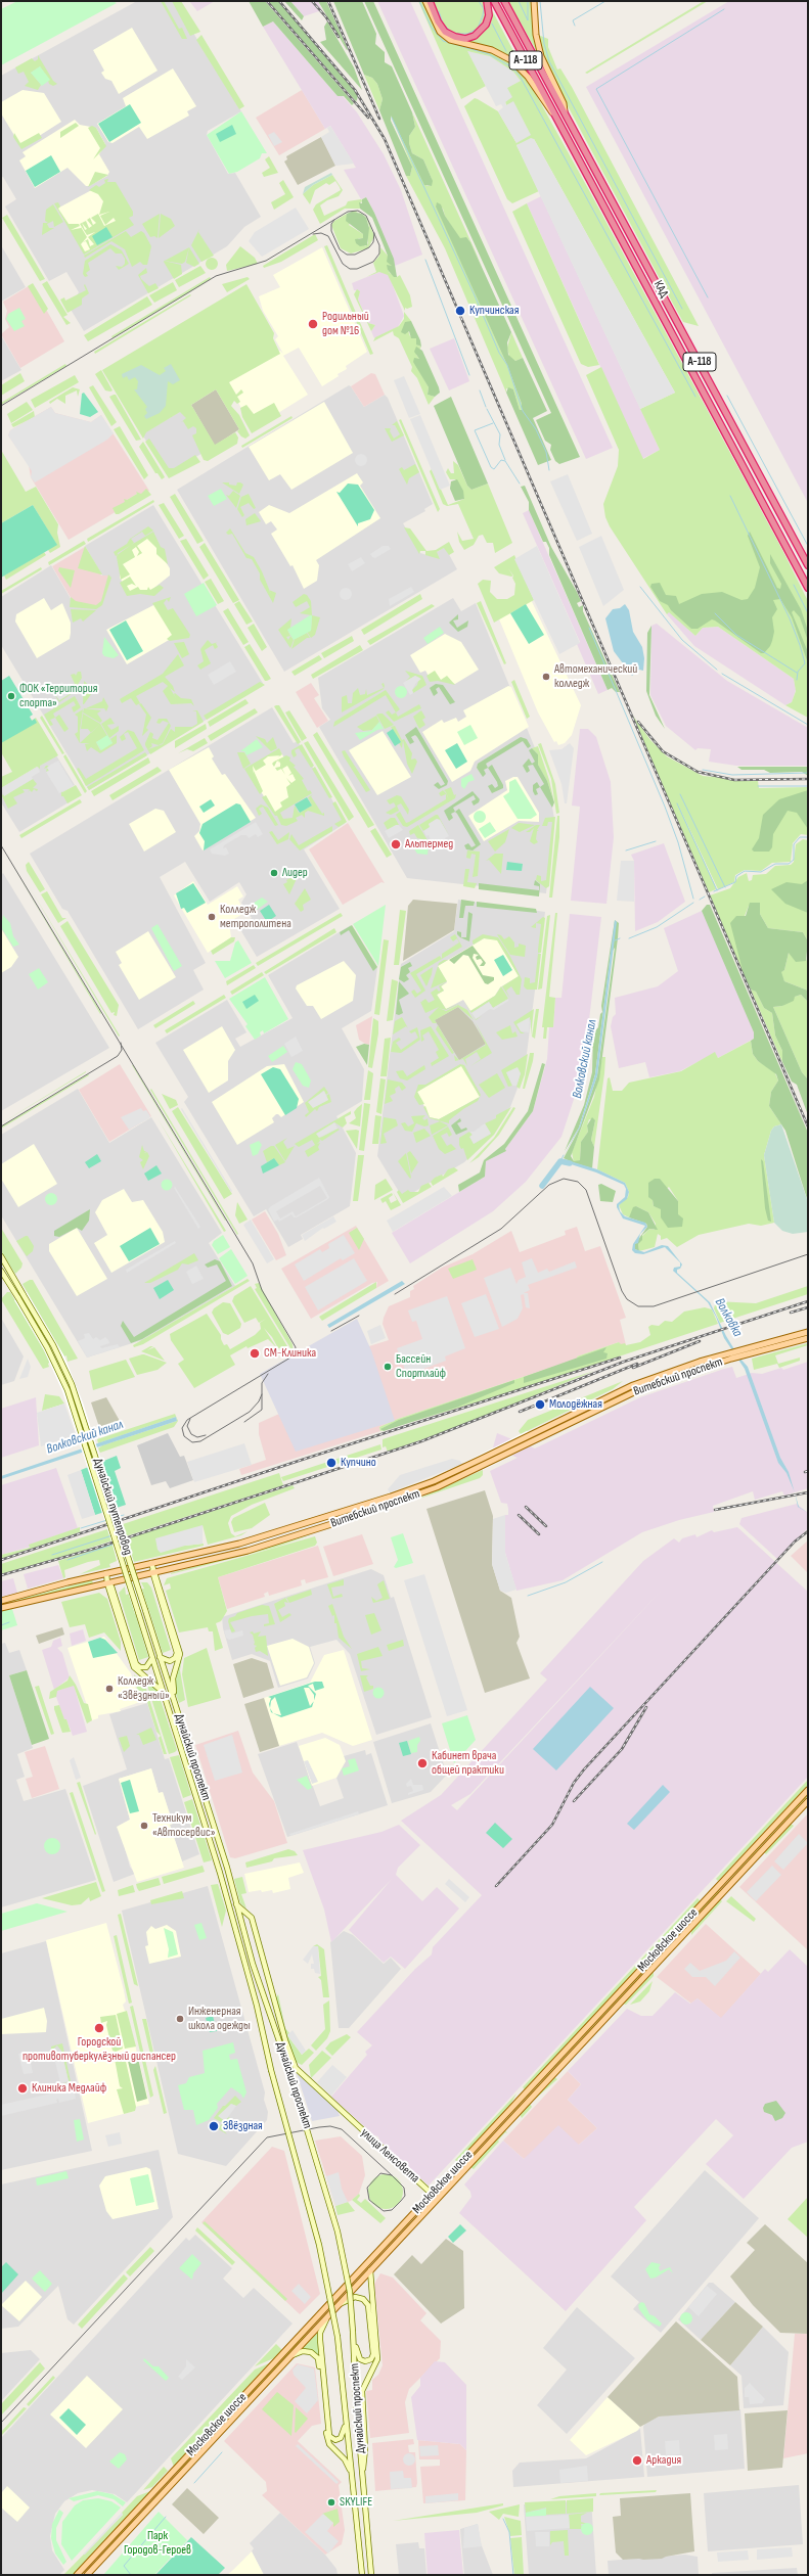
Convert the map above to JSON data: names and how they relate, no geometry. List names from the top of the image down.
{
  "streets": {
    "highway": ["А-118", "КАД"],
    "main road": [
      "Витебский проспект",
      "Дунайский путепровод",
      "Дунайский проспект",
      "Московское шоссе",
      "улица Ленсовета"
    ]
  },
  "crossings": [
    ["Дунайский путепровод", "Дунайский проспект"],
    ["Дунайский проспект", "улица Ленсовета"],
    ["Московское шоссе", "улица Ленсовета"]
  ],
  "water": ["Волковский канал", "Волковка"],
  "parks": ["Парк Городов-Героев"],
  "places": [
    "Купчинская",
    "Родильный дом №16",
    "Автомеханический колледж",
    "ФОК «Территория спорта»",
    "Альтермед",
    "Лидер",
    "Колледж метрополитена",
    "СМ-Клиника",
    "Бассейн Спортлайф",
    "Молодёжная",
    "Купчино",
    "Колледж «Звёздный»",
    "Кабинет врача общей практики",
    "Техникум «Автосервис»",
    "Инженерная школа одежды",
    "Городской противотуберкулёзный диспансер",
    "Клиника Медлайф",
    "Звёздная",
    "Аркадия",
    "SKYLIFE"
  ]
}
